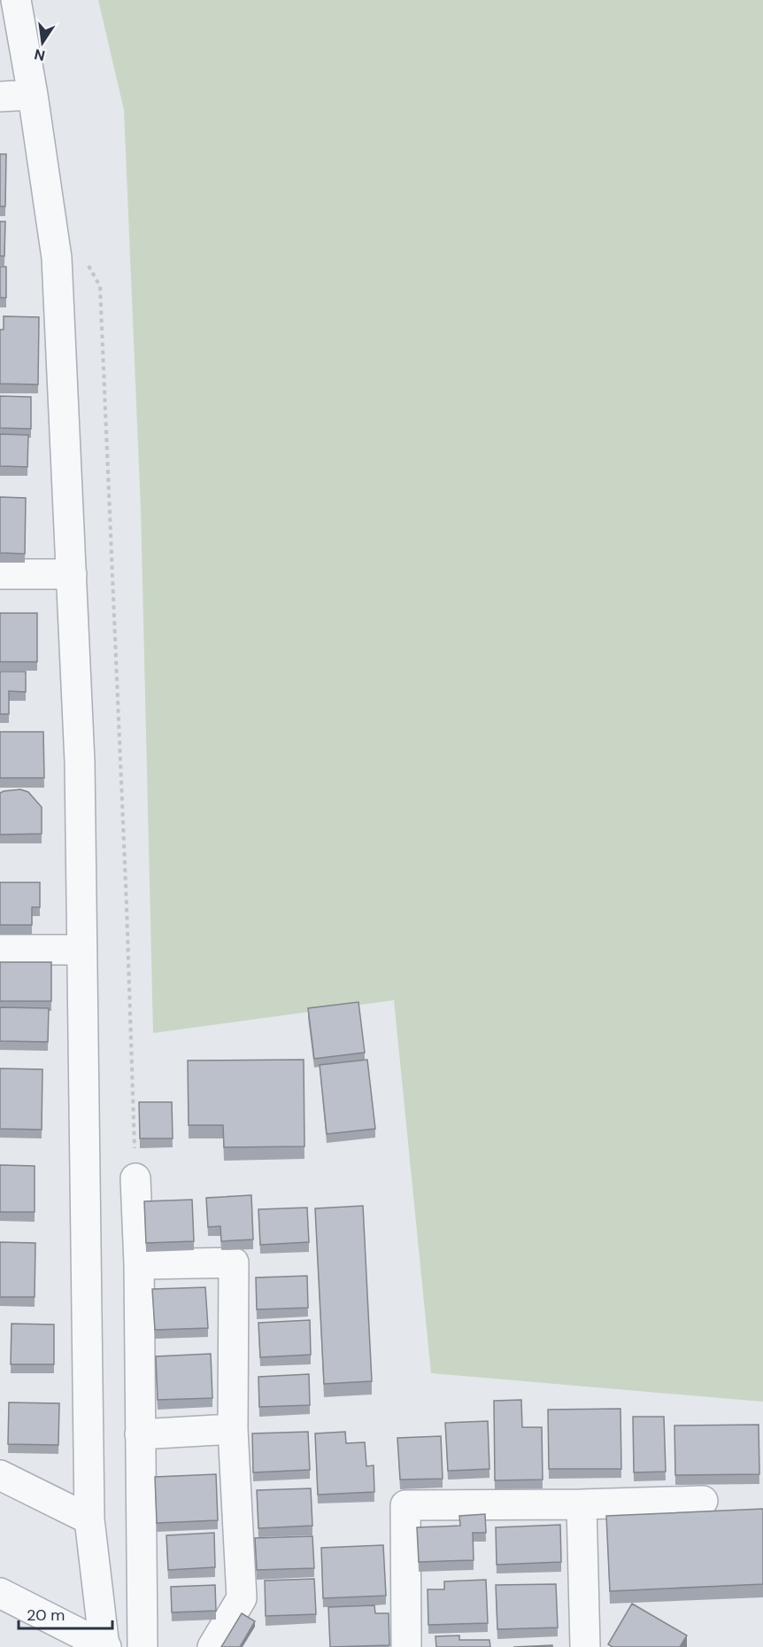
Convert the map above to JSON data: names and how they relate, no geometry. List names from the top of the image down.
{
  "scale_bar": "20 m",
  "north": "bottom"
}
